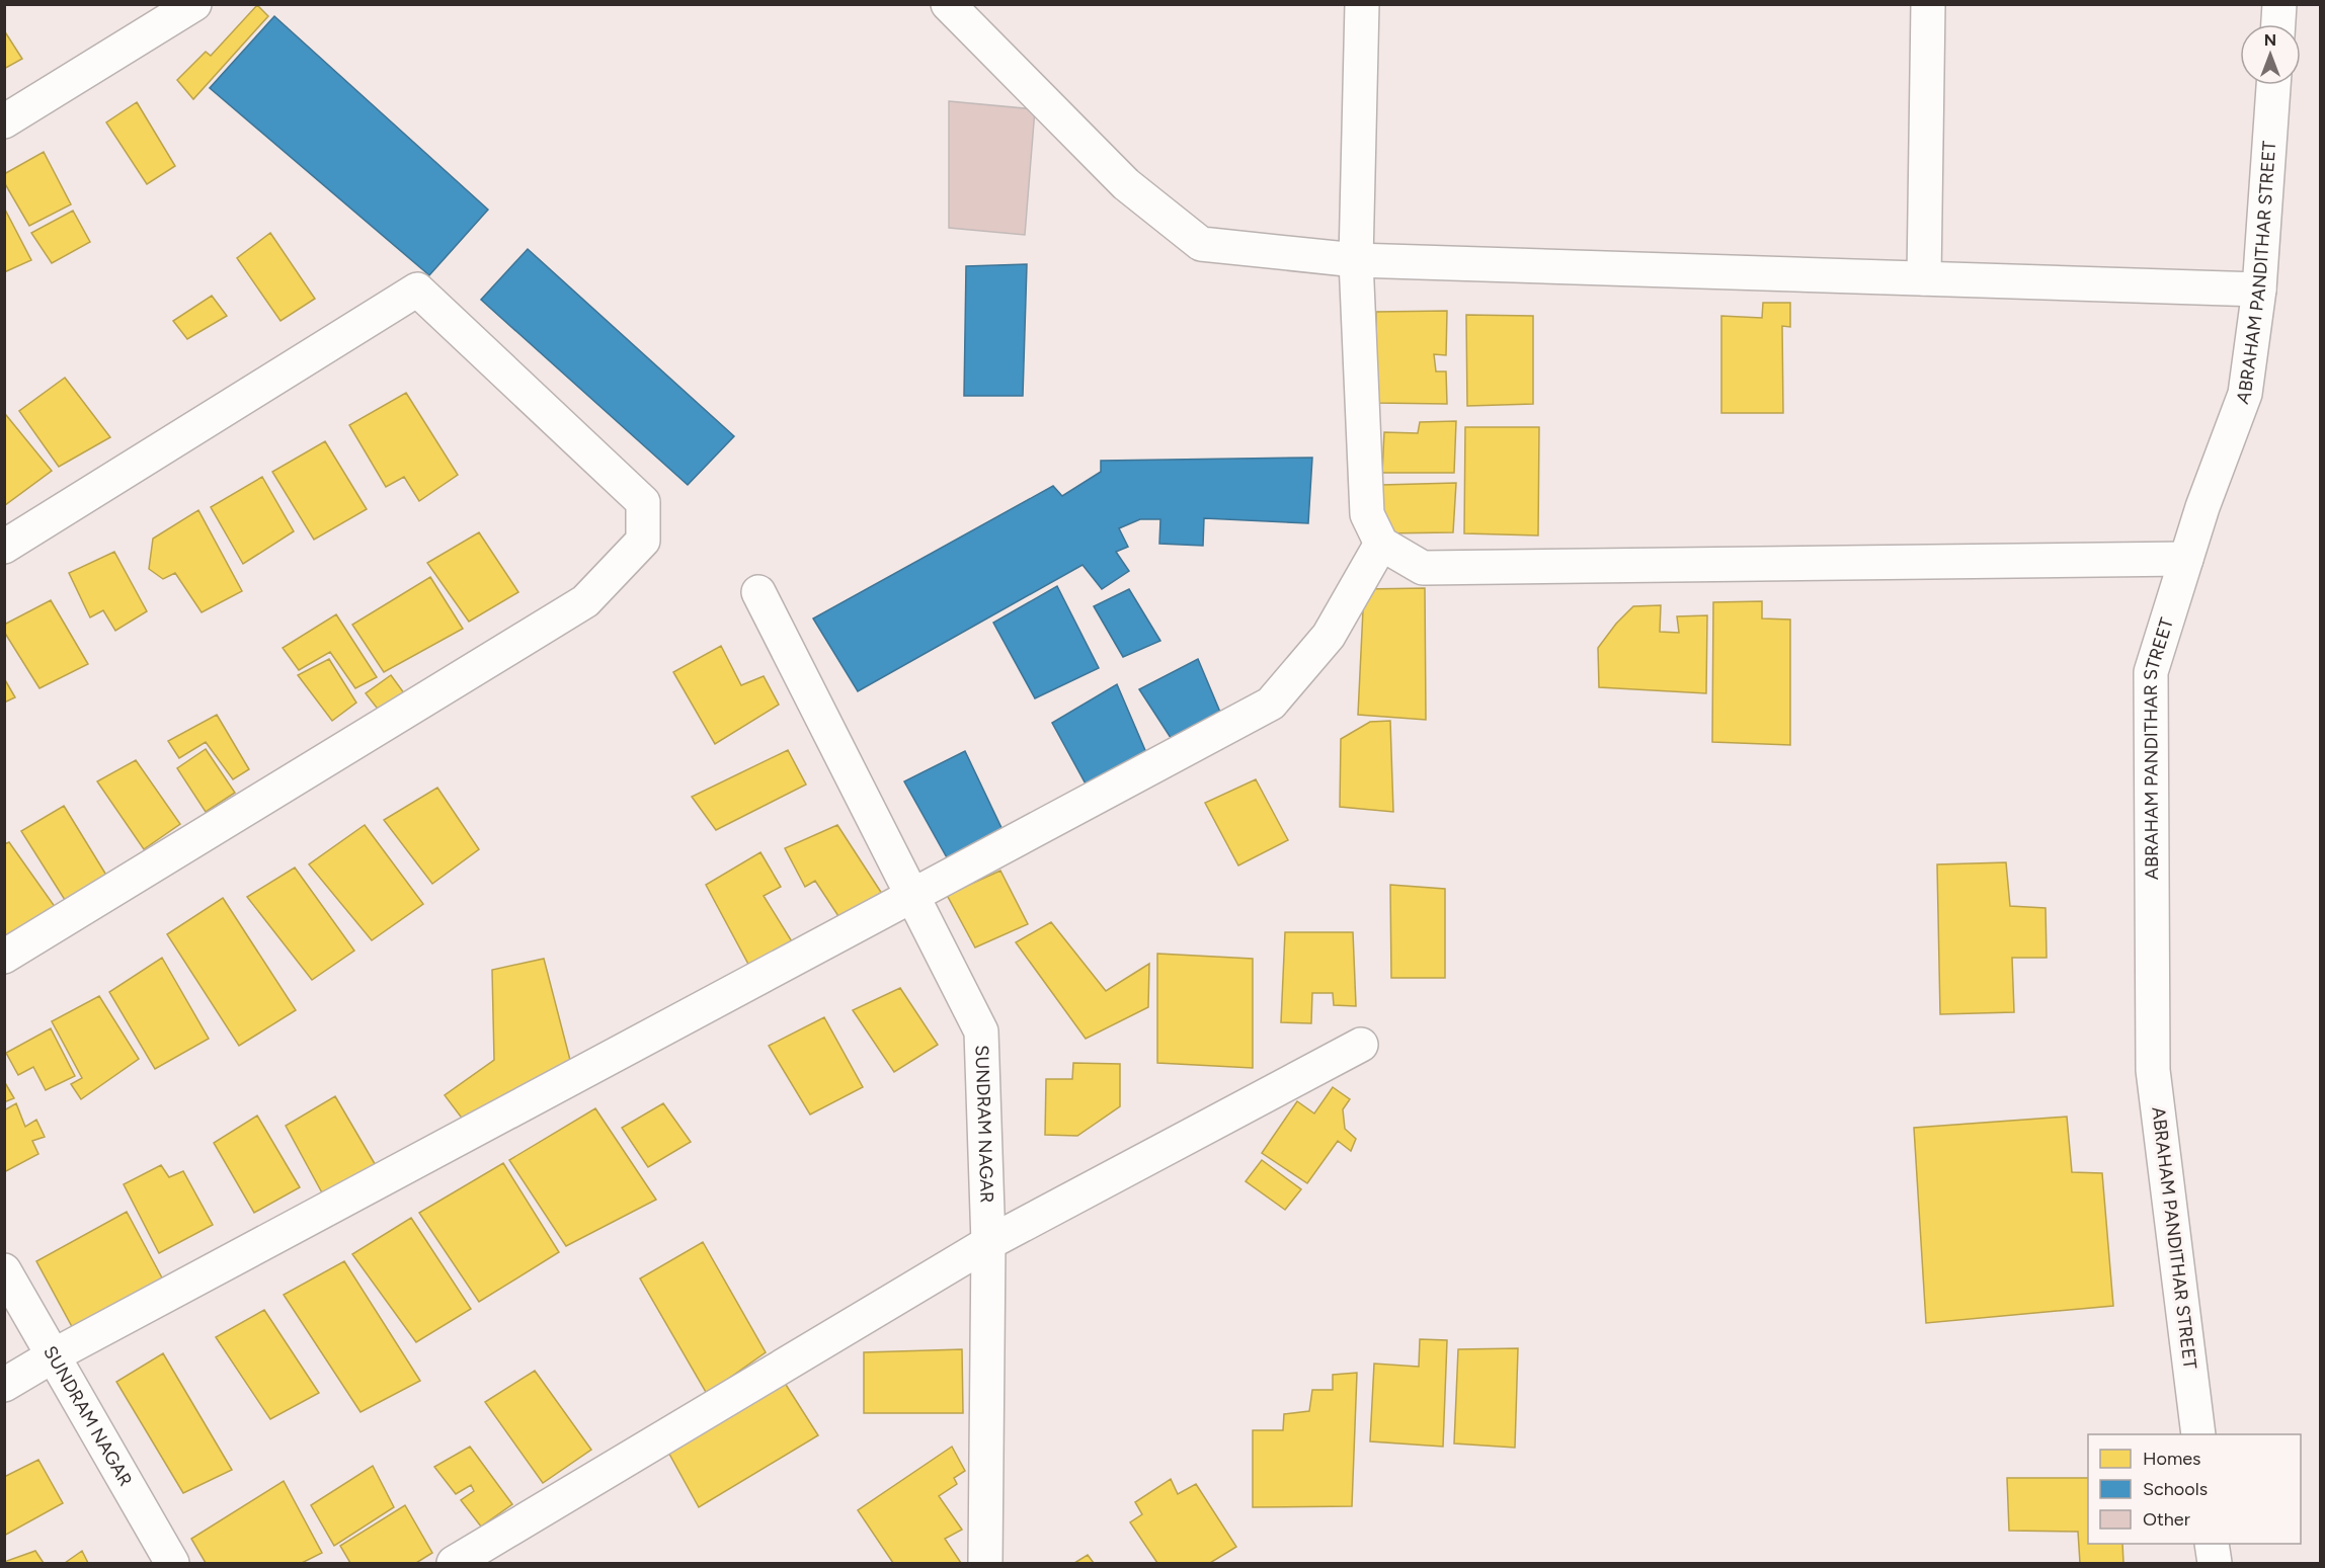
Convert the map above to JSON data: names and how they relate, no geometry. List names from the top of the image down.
{
  "streets": {
    "street": ["ABRAHAM PANDITHAR STREET", "SUNDRAM NAGAR"]
  },
  "legend": ["Homes", "Schools", "Other"],
  "north": "top"
}
